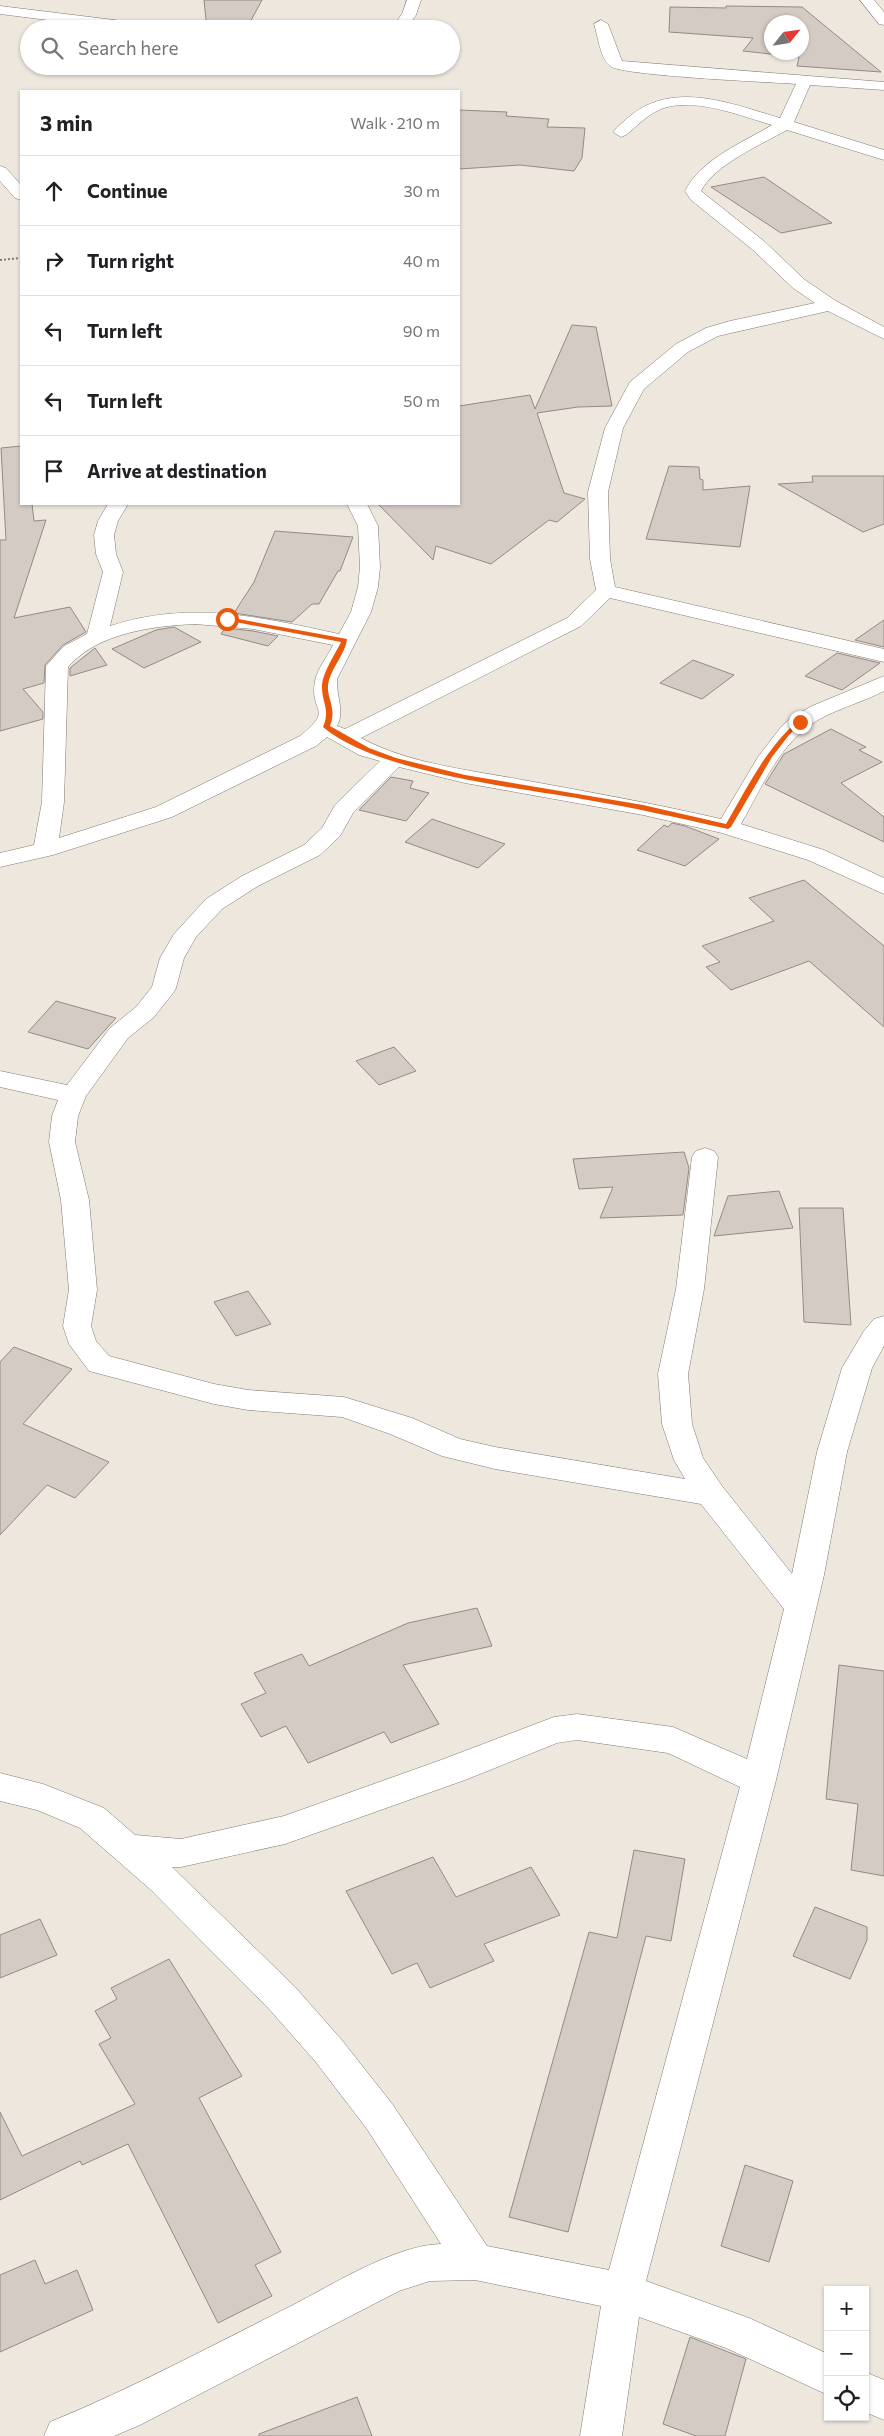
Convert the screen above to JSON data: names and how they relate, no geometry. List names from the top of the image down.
{
  "north": "top right",
  "page": {
    "search": "Search here",
    "heading": ["3 min", "Walk · 210 m"],
    "list": [
      ["Continue", "30 m"],
      ["Turn right", "40 m"],
      ["Turn left", "90 m"],
      ["Turn left", "50 m"],
      "Arrive at destination"
    ],
    "map_buttons": ["+", "−"]
  }
}
